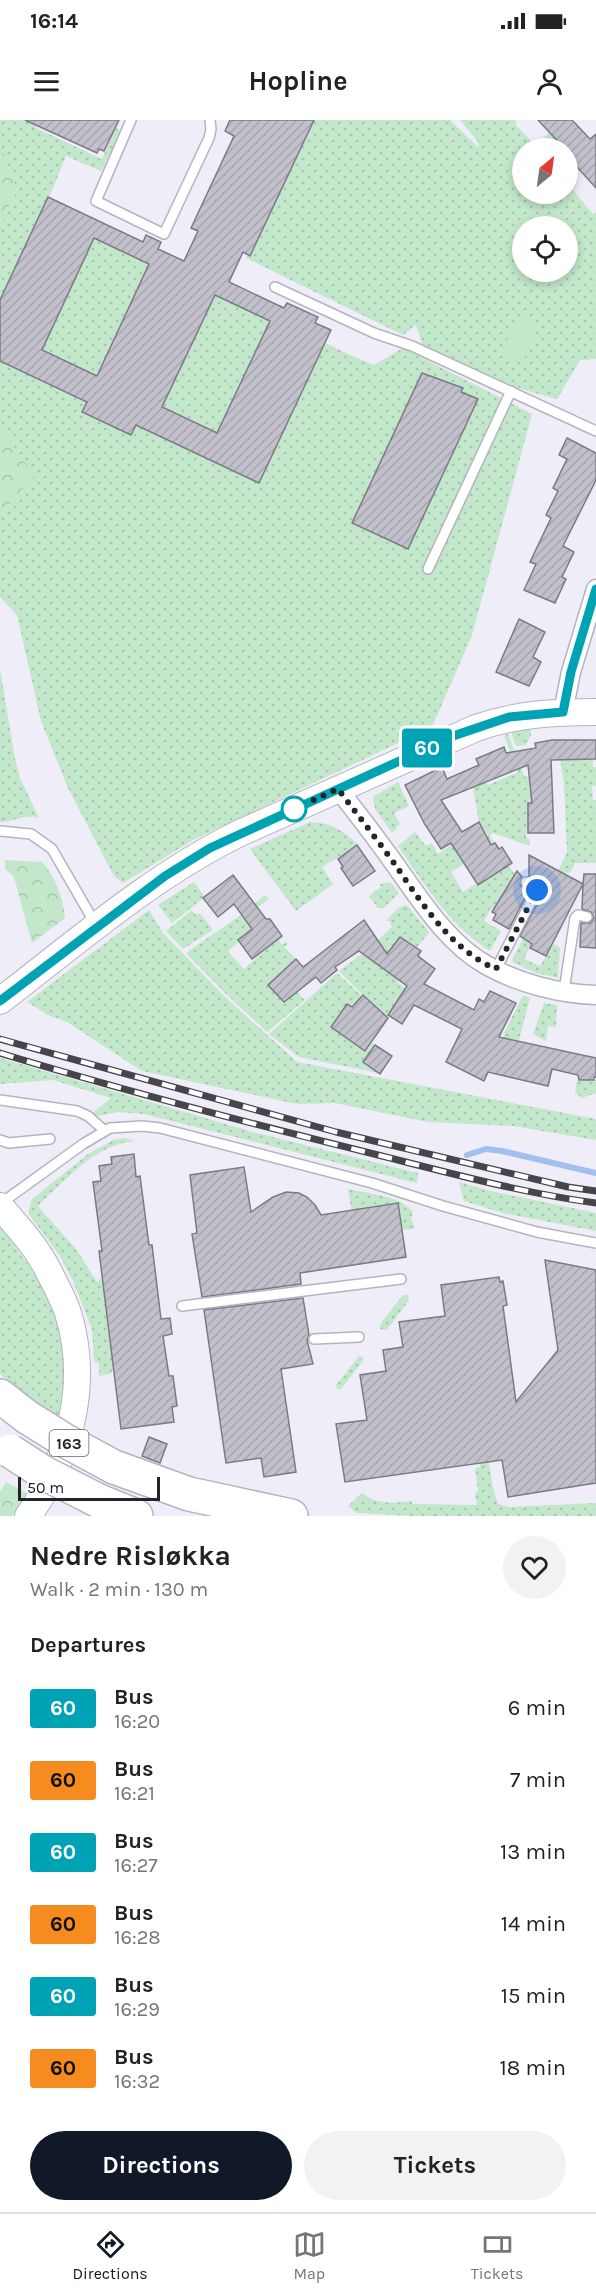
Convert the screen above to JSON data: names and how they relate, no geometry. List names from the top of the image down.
{
  "streets": {
    "highway": ["163"]
  },
  "lines": ["bus line 60"],
  "scale_bar": "50 m",
  "north": "top right",
  "page": {
    "status": "16:14",
    "header": "Hopline",
    "on_map": "60",
    "scale": "50 m",
    "heading": [
      ["Nedre Risløkka", "Walk · 2 min · 130 m"],
      "Departures"
    ],
    "list": [
      {
        "mark": "60",
        "name": "Bus",
        "note": "16:20",
        "value": "6 min"
      },
      {
        "mark": "60",
        "name": "Bus",
        "note": "16:21",
        "value": "7 min"
      },
      {
        "mark": "60",
        "name": "Bus",
        "note": "16:27",
        "value": "13 min"
      },
      {
        "mark": "60",
        "name": "Bus",
        "note": "16:28",
        "value": "14 min"
      },
      {
        "mark": "60",
        "name": "Bus",
        "note": "16:29",
        "value": "15 min"
      },
      {
        "mark": "60",
        "name": "Bus",
        "note": "16:32",
        "value": "18 min"
      }
    ],
    "buttons": ["Directions", "Tickets"],
    "tabs": ["Directions", "Map", "Tickets"]
  }
}
